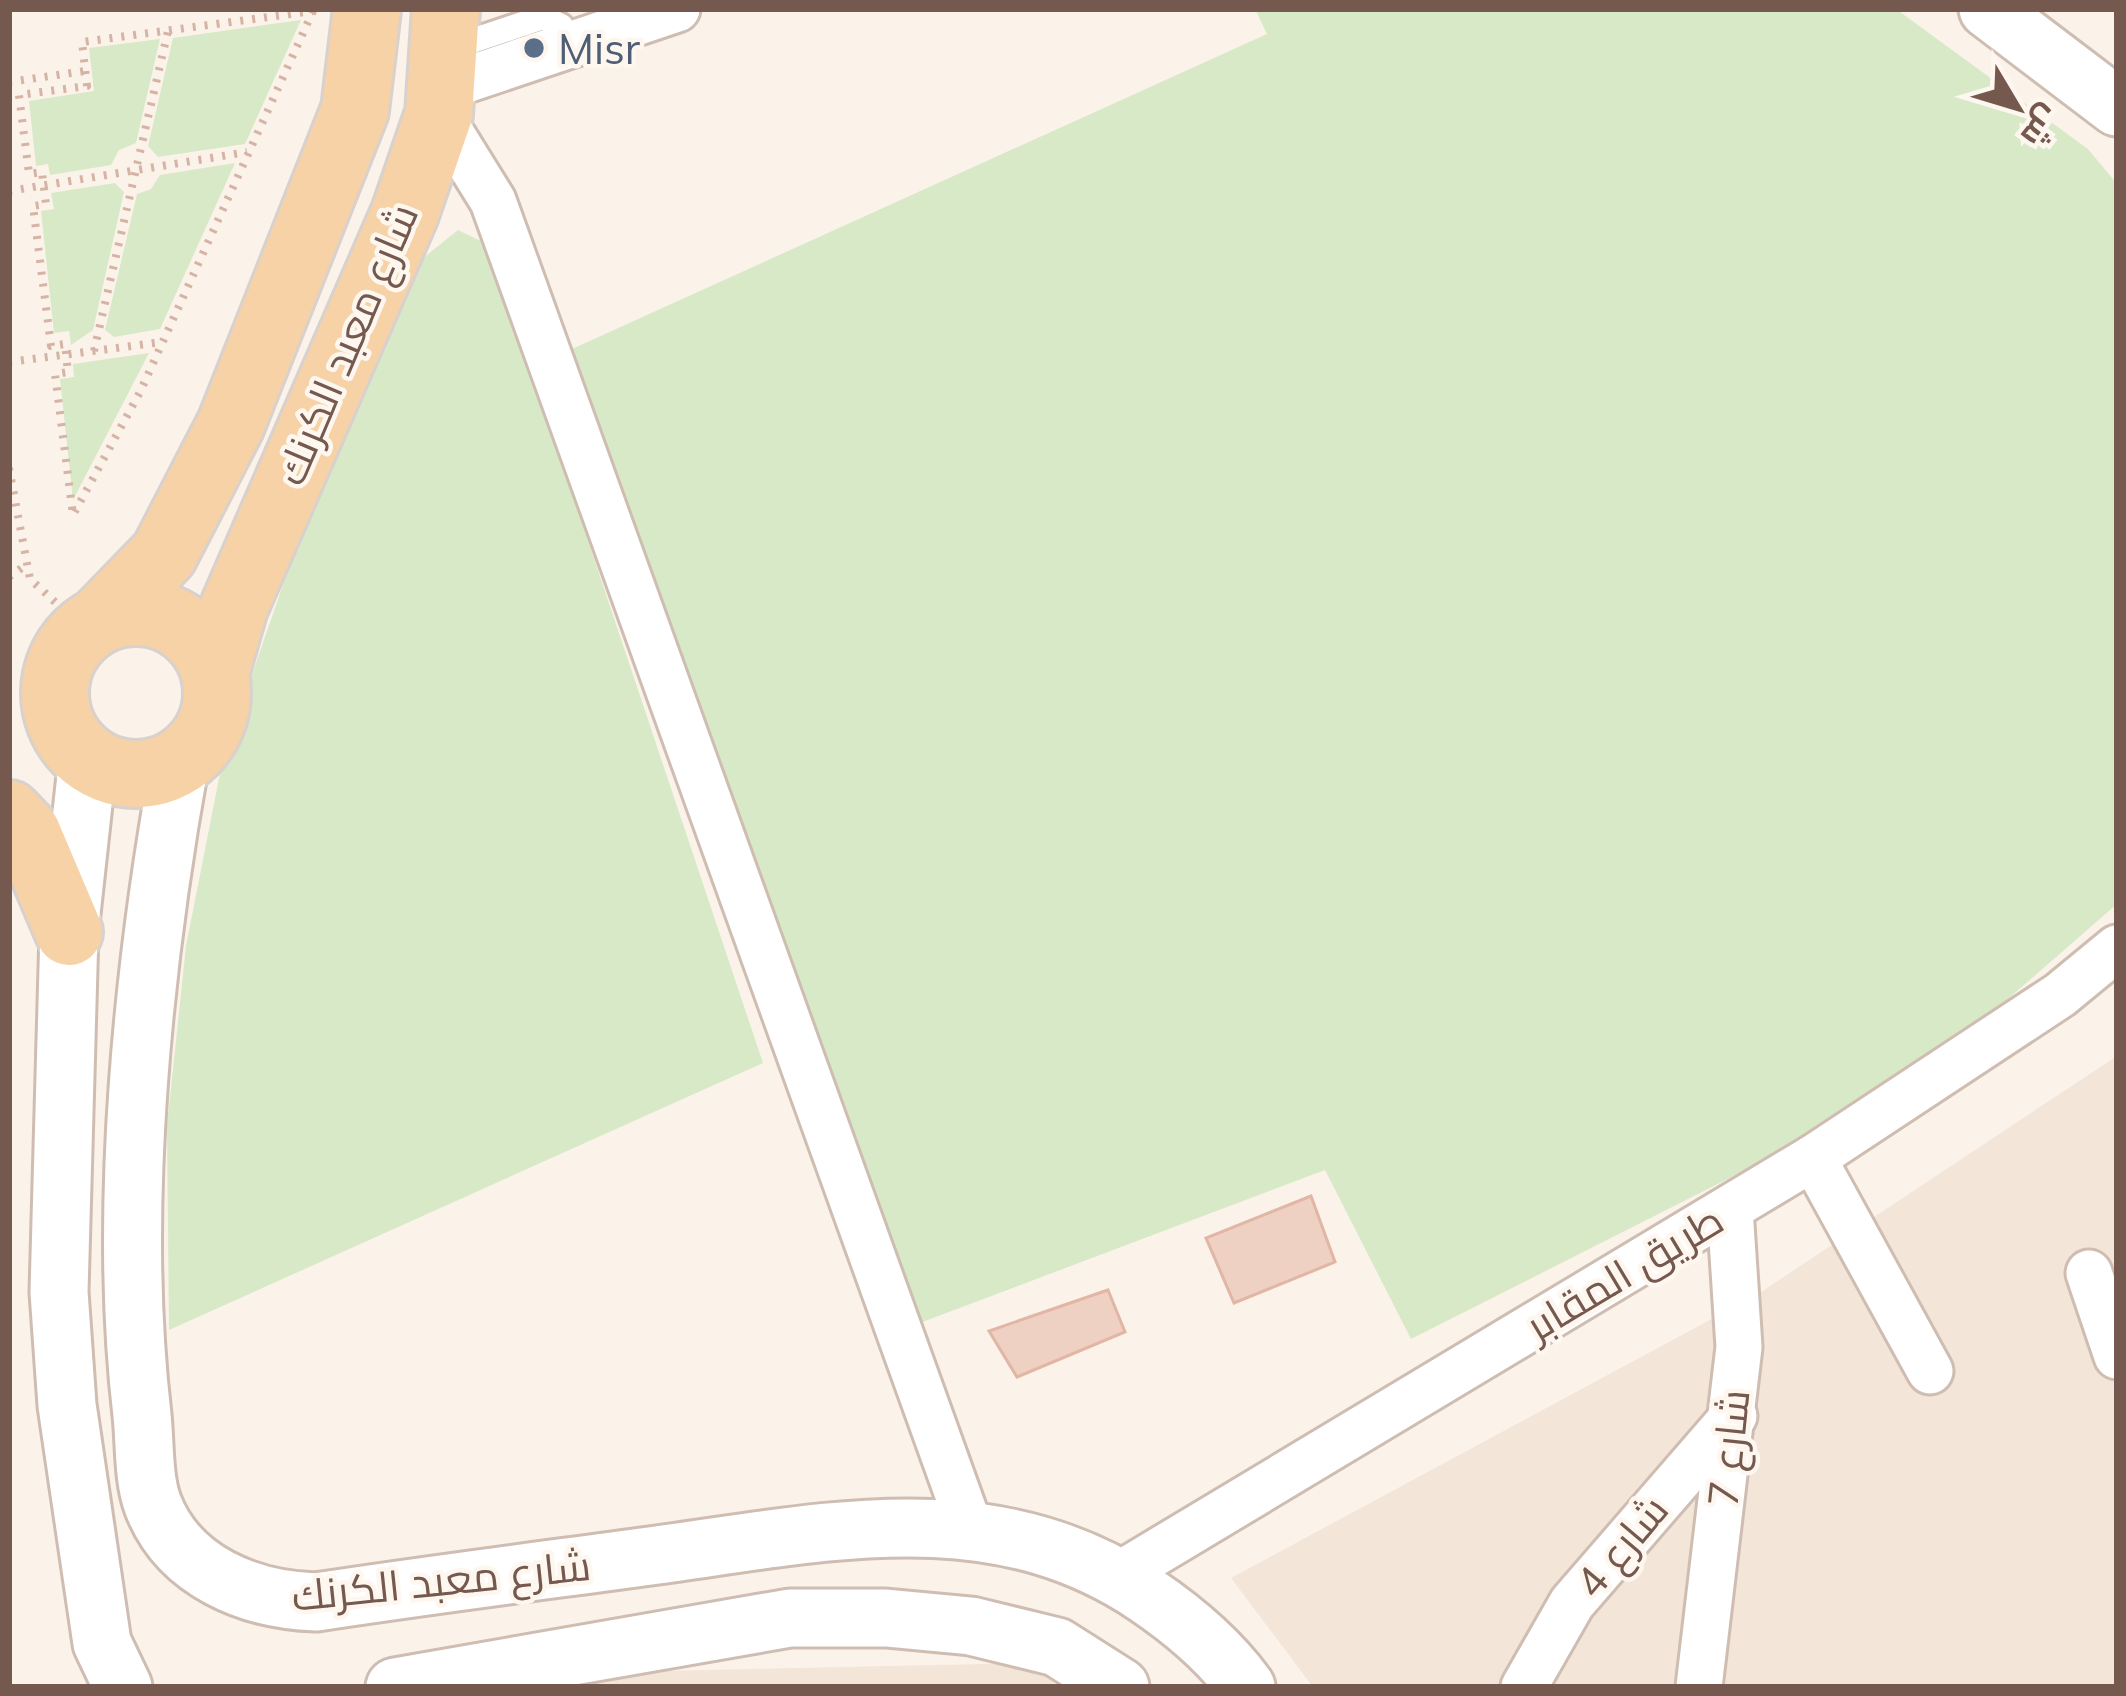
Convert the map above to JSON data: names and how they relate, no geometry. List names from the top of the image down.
{
  "streets": {
    "main road": ["شارع معبد الكرنك"],
    "street": ["طريق المقابر", "شارع 7", "شارع 4"]
  },
  "crossings": [
    ["شارع معبد الكرنك", "طريق المقابر"],
    ["طريق المقابر", "شارع 7"],
    ["شارع 7", "شارع 4"]
  ],
  "places": ["Misr"],
  "north": "bottom right"
}
